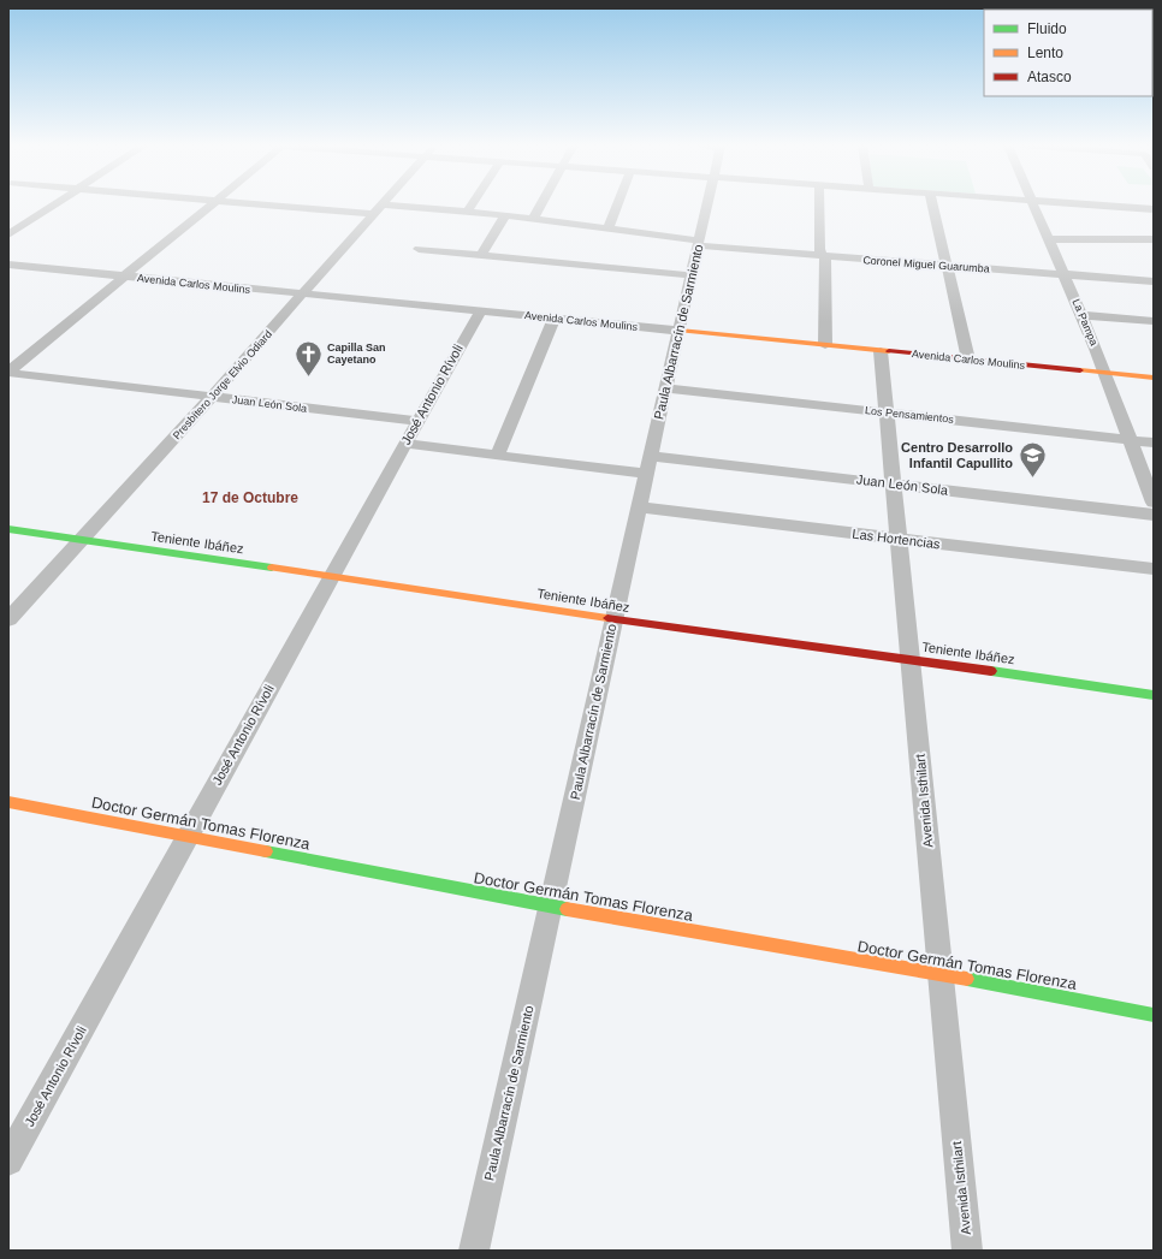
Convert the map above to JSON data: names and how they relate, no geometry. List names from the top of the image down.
{
  "streets": {
    "street": [
      "Coronel Miguel Guarumba",
      "Avenida Carlos Moulins",
      "La Pampa",
      "Paula Albarracín de Sarmiento",
      "Presbítero Jorge Elvio Odiard",
      "José Antonio Rívoli",
      "Juan León Sola",
      "Los Pensamientos",
      "Las Hortencias",
      "Teniente Ibáñez",
      "Avenida Isthilart",
      "Doctor Germán Tomas Florenza"
    ]
  },
  "crossings": [
    ["Coronel Miguel Guarumba", "La Pampa"],
    ["Coronel Miguel Guarumba", "Paula Albarracín de Sarmiento"],
    ["Coronel Miguel Guarumba", "Presbítero Jorge Elvio Odiard"],
    ["Avenida Carlos Moulins", "La Pampa"],
    ["Avenida Carlos Moulins", "Paula Albarracín de Sarmiento"],
    ["Avenida Carlos Moulins", "Presbítero Jorge Elvio Odiard"],
    ["Avenida Carlos Moulins", "José Antonio Rívoli"],
    ["Avenida Carlos Moulins", "Avenida Isthilart"],
    ["La Pampa", "Los Pensamientos"],
    ["Paula Albarracín de Sarmiento", "Juan León Sola"],
    ["Paula Albarracín de Sarmiento", "Los Pensamientos"],
    ["Paula Albarracín de Sarmiento", "Las Hortencias"],
    ["Paula Albarracín de Sarmiento", "Teniente Ibáñez"],
    ["Paula Albarracín de Sarmiento", "Doctor Germán Tomas Florenza"],
    ["Presbítero Jorge Elvio Odiard", "Juan León Sola"],
    ["Presbítero Jorge Elvio Odiard", "Teniente Ibáñez"],
    ["José Antonio Rívoli", "Juan León Sola"],
    ["José Antonio Rívoli", "Teniente Ibáñez"],
    ["José Antonio Rívoli", "Doctor Germán Tomas Florenza"],
    ["Juan León Sola", "Avenida Isthilart"],
    ["Los Pensamientos", "Avenida Isthilart"],
    ["Las Hortencias", "Avenida Isthilart"],
    ["Teniente Ibáñez", "Avenida Isthilart"],
    ["Avenida Isthilart", "Doctor Germán Tomas Florenza"]
  ],
  "districts": ["17 de Octubre"],
  "places": {
    "church": ["Capilla San Cayetano"],
    "school or university": ["Centro Desarrollo Infantil Capullito"]
  },
  "legend": ["Fluido", "Lento", "Atasco"]
}
